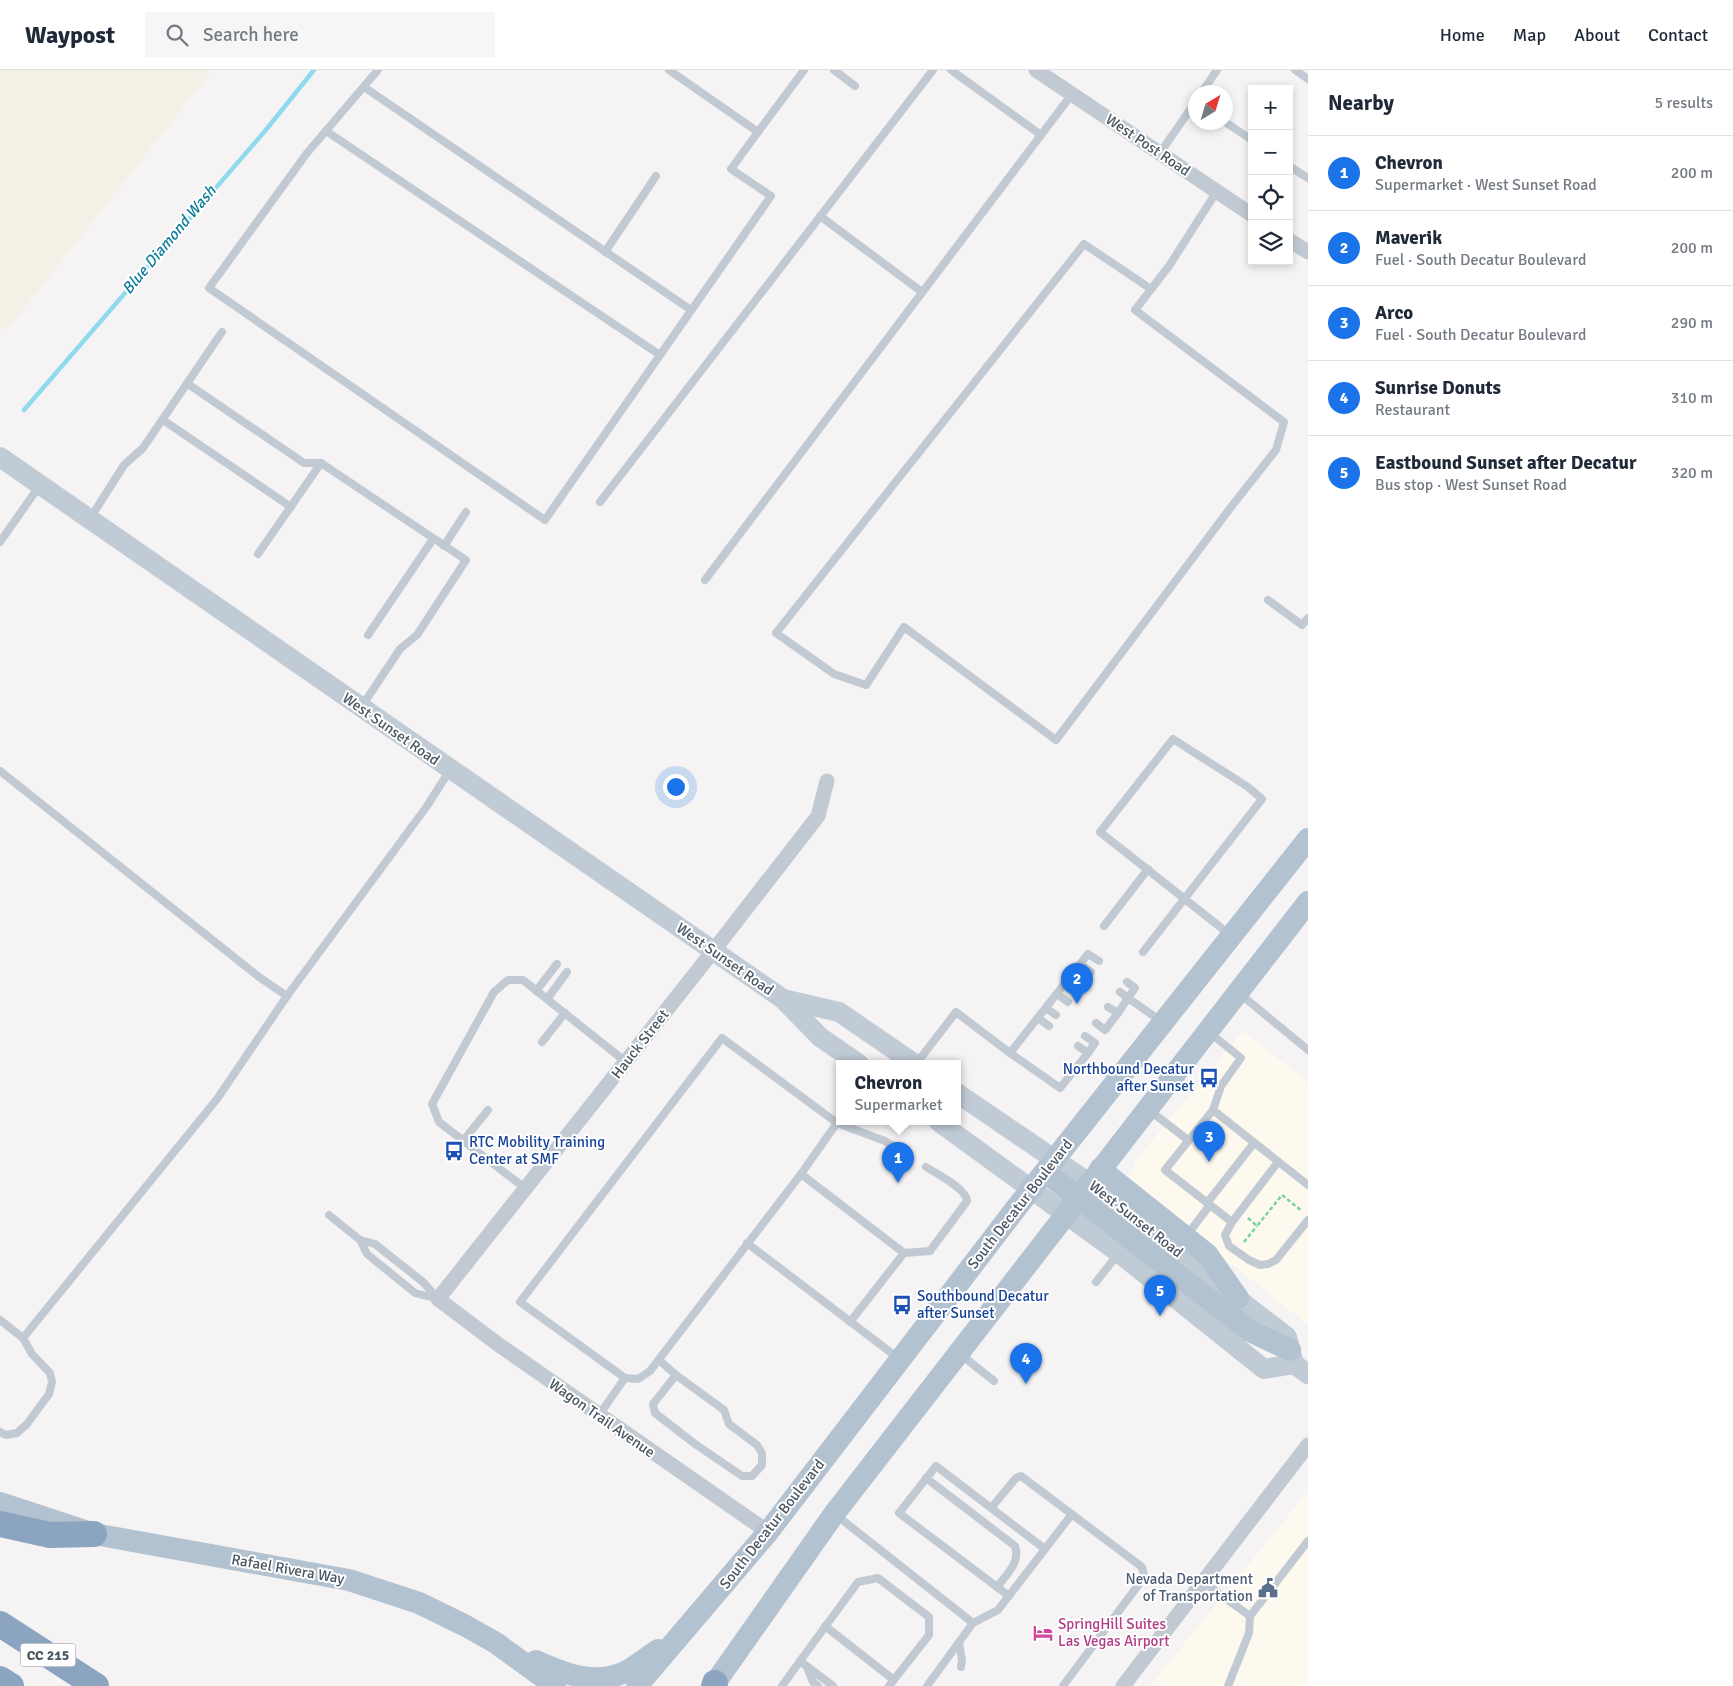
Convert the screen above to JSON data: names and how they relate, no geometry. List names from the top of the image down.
{
  "streets": {
    "highway": ["CC 215"],
    "main road": ["West Sunset Road", "South Decatur Boulevard", "Rafael Rivera Way"],
    "street": ["West Post Road", "Hauck Street", "Wagon Trail Avenue"]
  },
  "crossings": [
    ["West Sunset Road", "Hauck Street"],
    ["Hauck Street", "Wagon Trail Avenue"],
    ["South Decatur Boulevard", "Wagon Trail Avenue"]
  ],
  "water": ["Blue Diamond Wash"],
  "places": {
    "bus stop": ["Northbound Decatur after Sunset", "RTC Mobility Training Center at SMF", "Southbound Decatur after Sunset"],
    "public building": ["Nevada Department of Transportation"],
    "hotel": ["SpringHill Suites Las Vegas Airport"]
  },
  "north": "top right",
  "page": {
    "header": "Waypost",
    "search": "Search here",
    "nav": [
      "Home",
      "Map",
      "About",
      "Contact"
    ],
    "heading": ["Nearby", "5 results"],
    "map_buttons": ["+", "−"],
    "list": [
      {
        "mark": "1",
        "name": "Chevron",
        "note": "Supermarket · West Sunset Road",
        "value": "200 m"
      },
      {
        "mark": "2",
        "name": "Maverik",
        "note": "Fuel · South Decatur Boulevard",
        "value": "200 m"
      },
      {
        "mark": "3",
        "name": "Arco",
        "note": "Fuel · South Decatur Boulevard",
        "value": "290 m"
      },
      {
        "mark": "4",
        "name": "Sunrise Donuts",
        "note": "Restaurant",
        "value": "310 m"
      },
      {
        "mark": "5",
        "name": "Eastbound Sunset after Decatur",
        "note": "Bus stop · West Sunset Road",
        "value": "320 m"
      }
    ],
    "pins": [
      "2",
      "3",
      "1",
      "5",
      "4"
    ],
    "popup": ["Chevron", "Supermarket"]
  }
}
